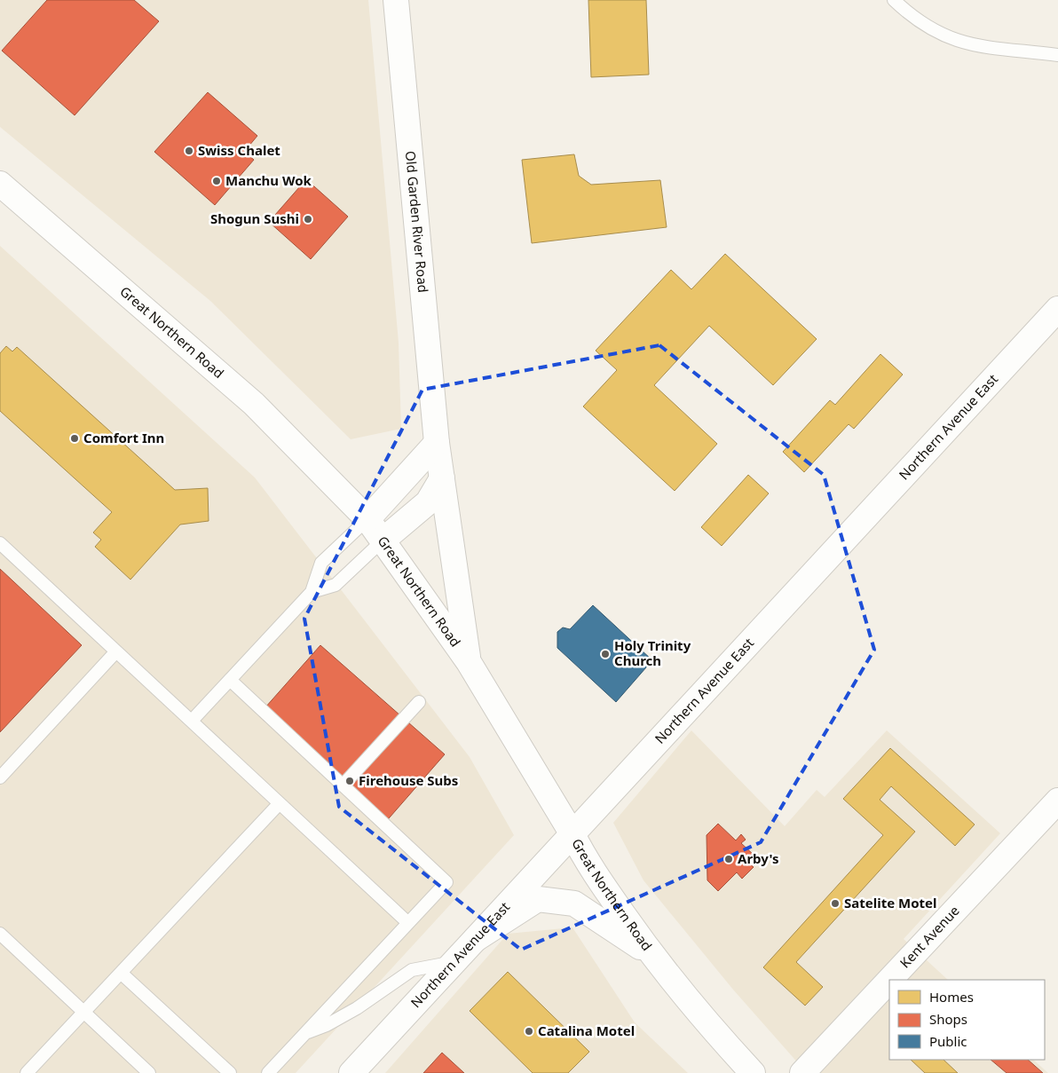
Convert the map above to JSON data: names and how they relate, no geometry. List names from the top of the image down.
{
  "streets": {
    "main road": [
      "Old Garden River Road",
      "Great Northern Road",
      "Northern Avenue East",
      "Kent Avenue"
    ]
  },
  "crossings": [
    ["Old Garden River Road", "Great Northern Road"],
    ["Great Northern Road", "Northern Avenue East"]
  ],
  "places": [
    "Swiss Chalet",
    "Manchu Wok",
    "Shogun Sushi",
    "Comfort Inn",
    "Holy Trinity Church",
    "Firehouse Subs",
    "Arby's",
    "Satelite Motel",
    "Catalina Motel"
  ],
  "legend": ["Homes", "Shops", "Public"]
}
